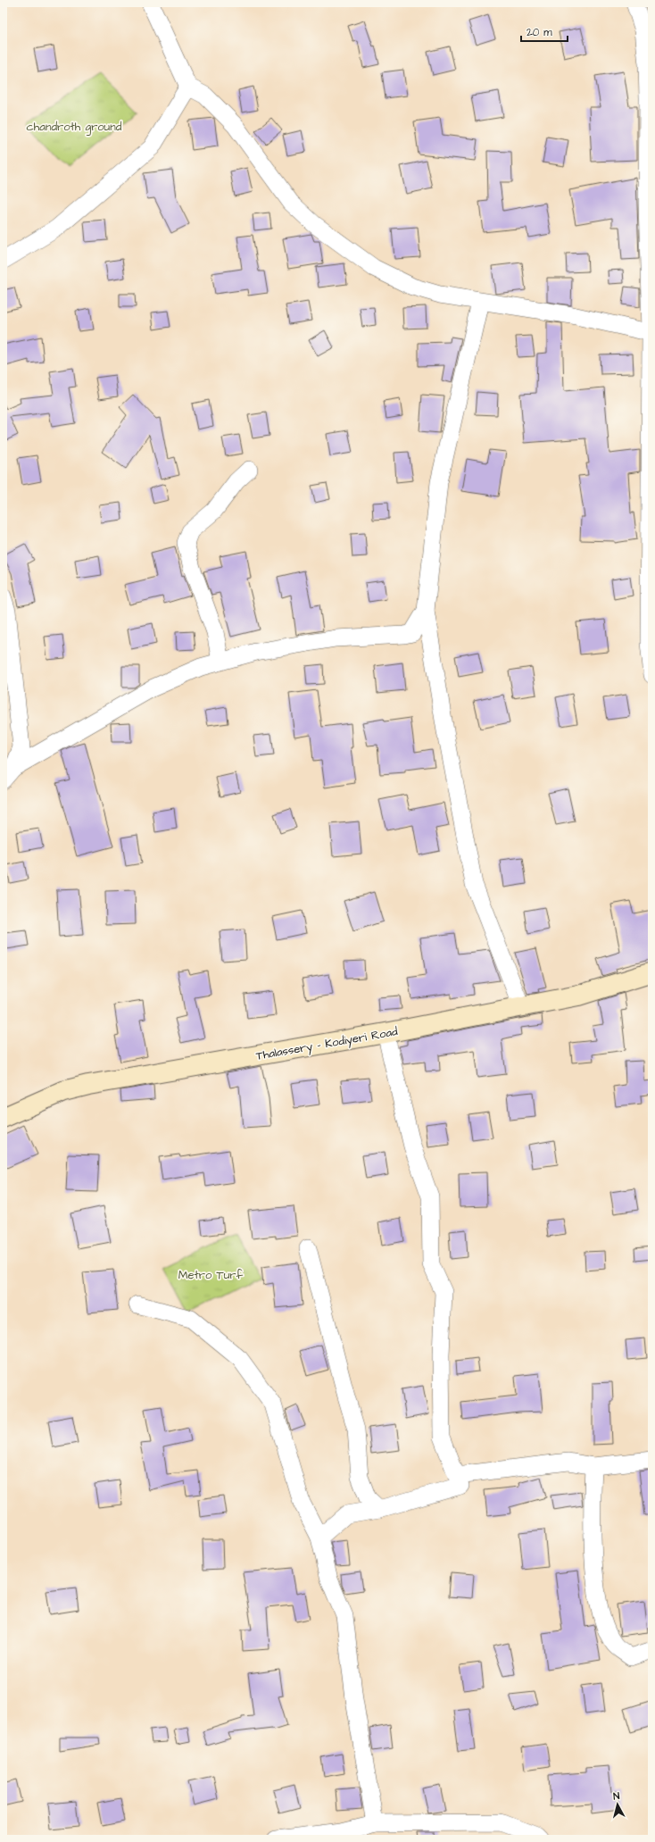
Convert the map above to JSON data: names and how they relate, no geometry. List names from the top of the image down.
{
  "streets": {
    "main road": ["Thalassery - Kodiyeri Road"]
  },
  "parks": ["chandroth ground", "Metro Turf"],
  "scale_bar": "20 m",
  "north": "top"
}
